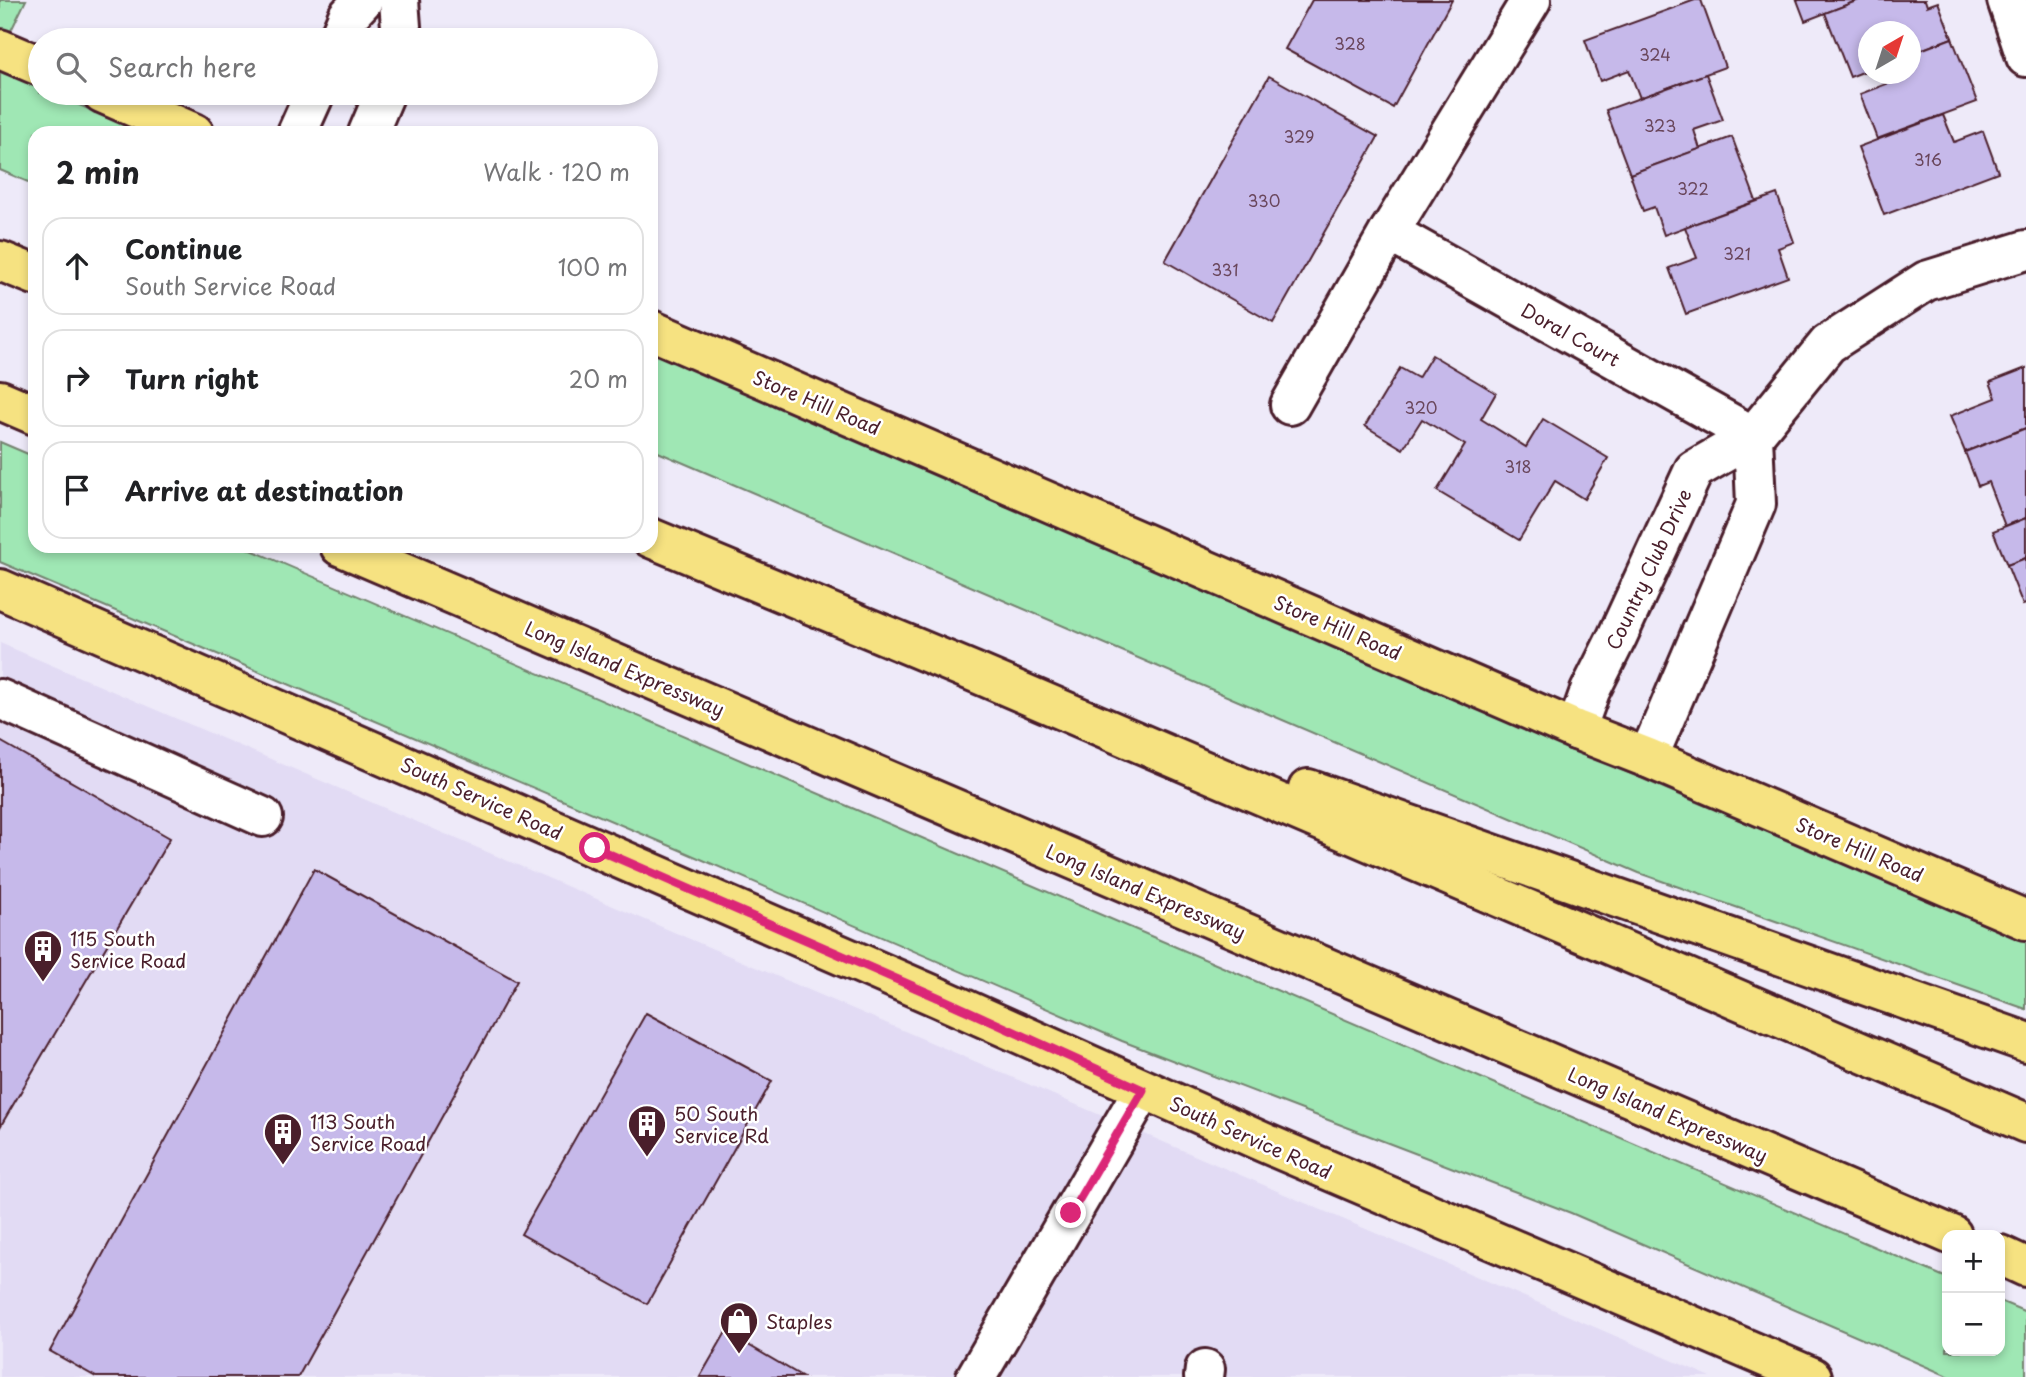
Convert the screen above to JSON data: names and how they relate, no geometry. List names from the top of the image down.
{
  "streets": {
    "main road": ["Store Hill Road", "Long Island Expressway", "South Service Road"],
    "street": ["Doral Court", "Country Club Drive"]
  },
  "crossings": [
    ["Doral Court", "Country Club Drive"],
    ["Store Hill Road", "Country Club Drive"]
  ],
  "places": {
    "building": ["115 South Service Road", "50 South Service Rd", "113 South Service Road"],
    "shop": ["Staples"]
  },
  "house_numbers": [
    "328",
    "324",
    "323",
    "329",
    "316",
    "322",
    "330",
    "321",
    "331",
    "320",
    "318"
  ],
  "north": "top right",
  "page": {
    "search": "Search here",
    "heading": ["2 min", "Walk · 120 m"],
    "list": [
      ["Continue", "South Service Road", "100 m"],
      ["Turn right", "20 m"],
      "Arrive at destination"
    ],
    "map_buttons": ["+", "−"]
  }
}
